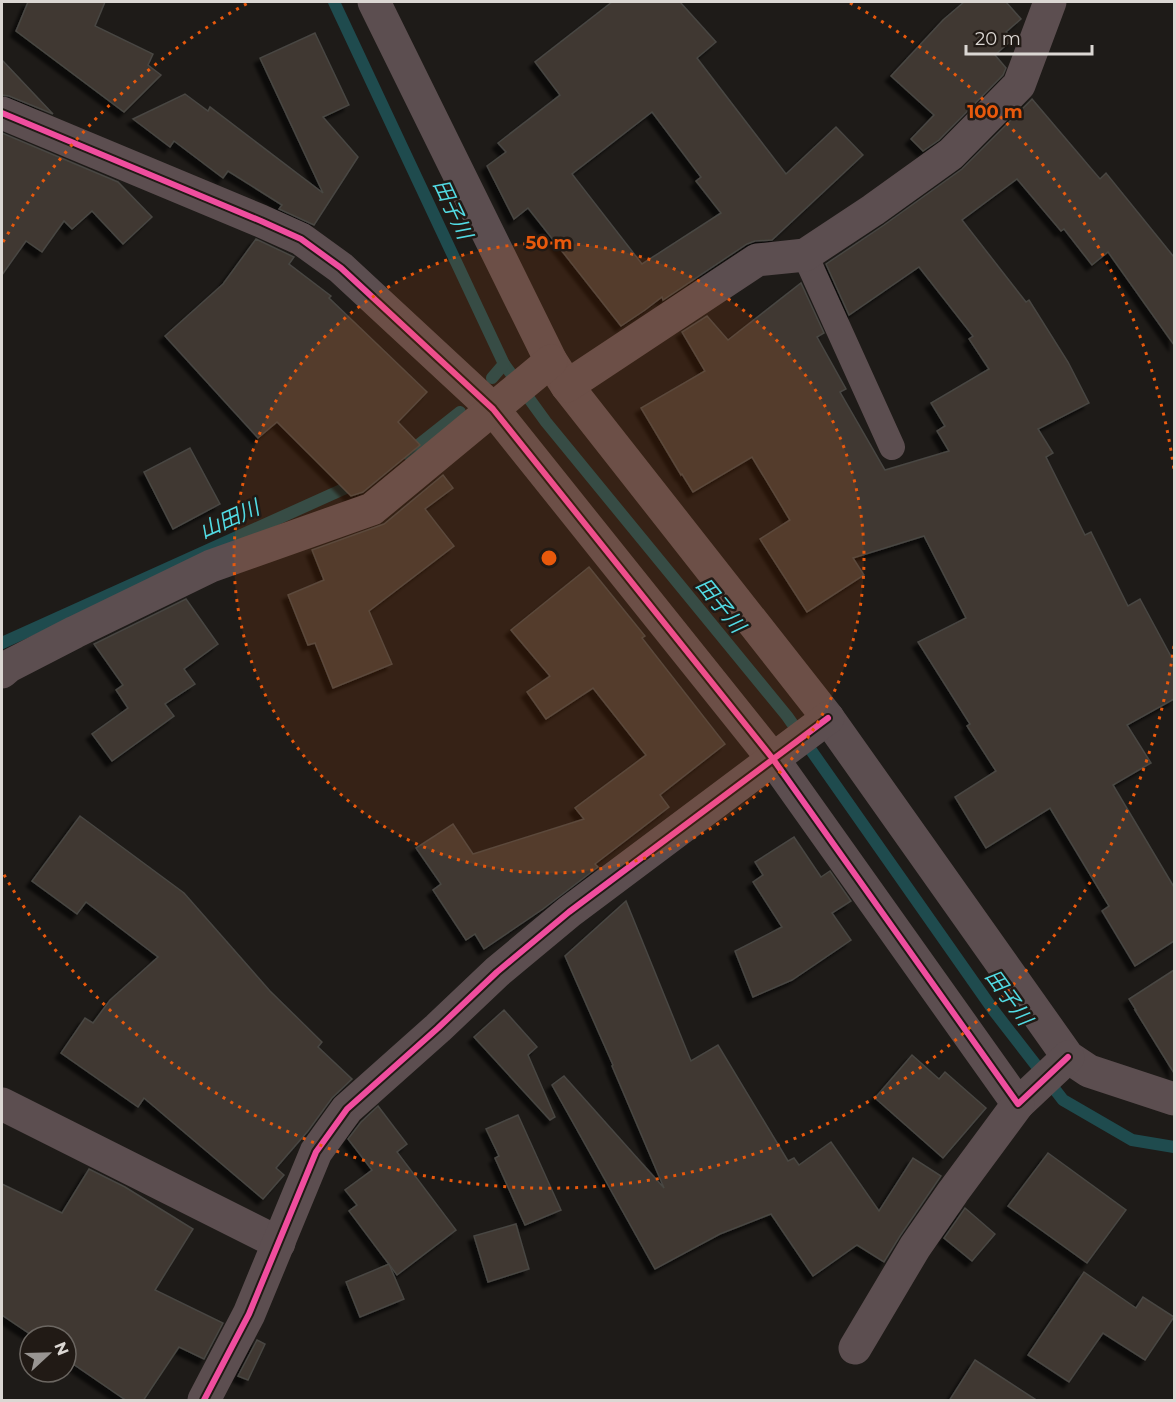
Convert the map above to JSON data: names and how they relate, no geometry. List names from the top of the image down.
{
  "water": ["田子川", "山田川"],
  "scale_bar": "20 m",
  "north": "right",
  "rings": ["100 m", "50 m"]
}
